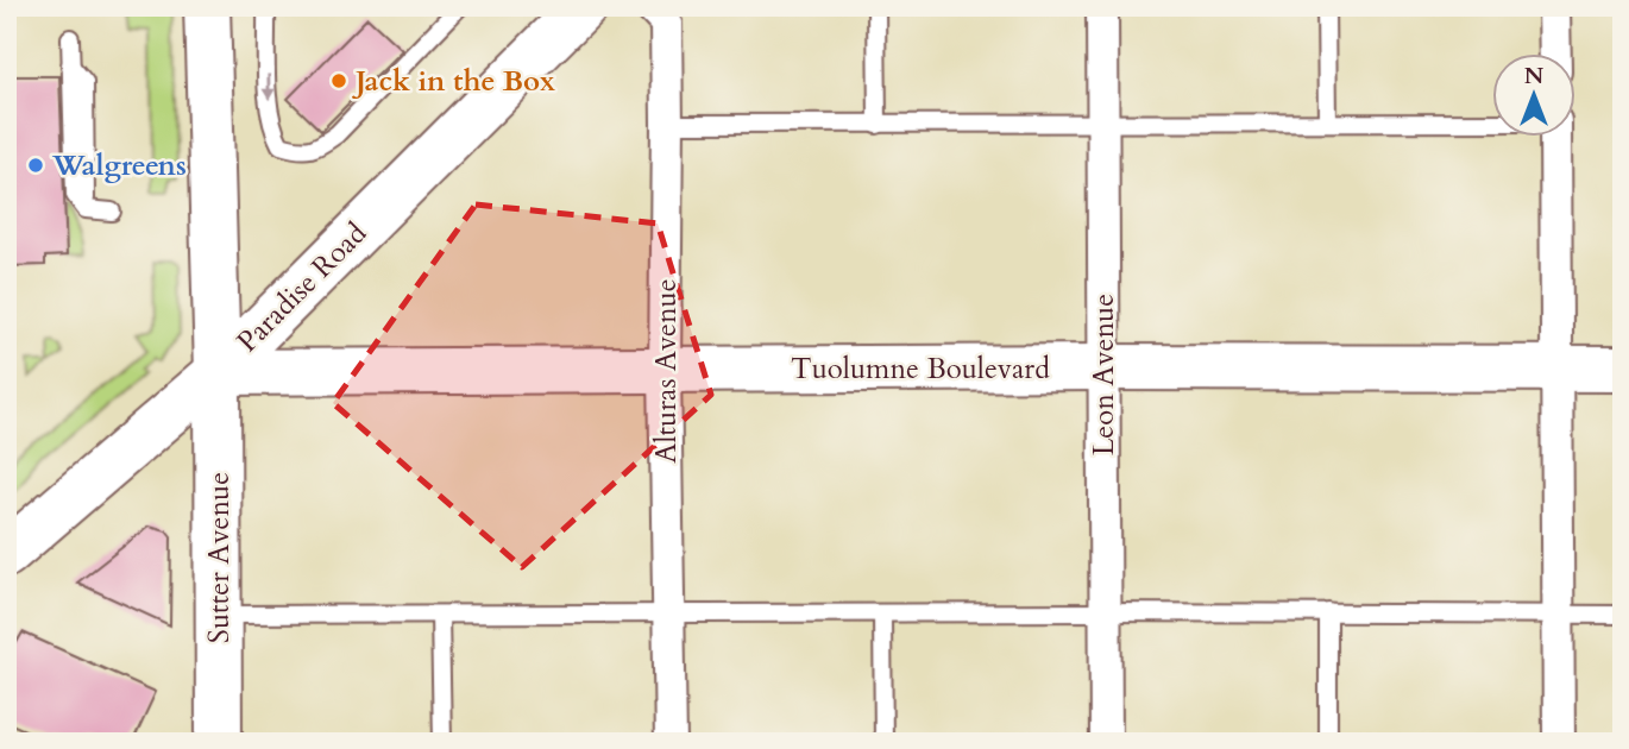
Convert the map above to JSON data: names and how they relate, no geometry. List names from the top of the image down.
{
  "streets": {
    "main road": ["Paradise Road", "Tuolumne Boulevard", "Sutter Avenue"],
    "street": ["Alturas Avenue", "Leon Avenue"]
  },
  "crossings": [
    ["Paradise Road", "Tuolumne Boulevard"],
    ["Paradise Road", "Sutter Avenue"],
    ["Tuolumne Boulevard", "Alturas Avenue"],
    ["Tuolumne Boulevard", "Leon Avenue"],
    ["Tuolumne Boulevard", "Sutter Avenue"]
  ],
  "places": ["Jack in the Box", "Walgreens"],
  "north": "top"
}
